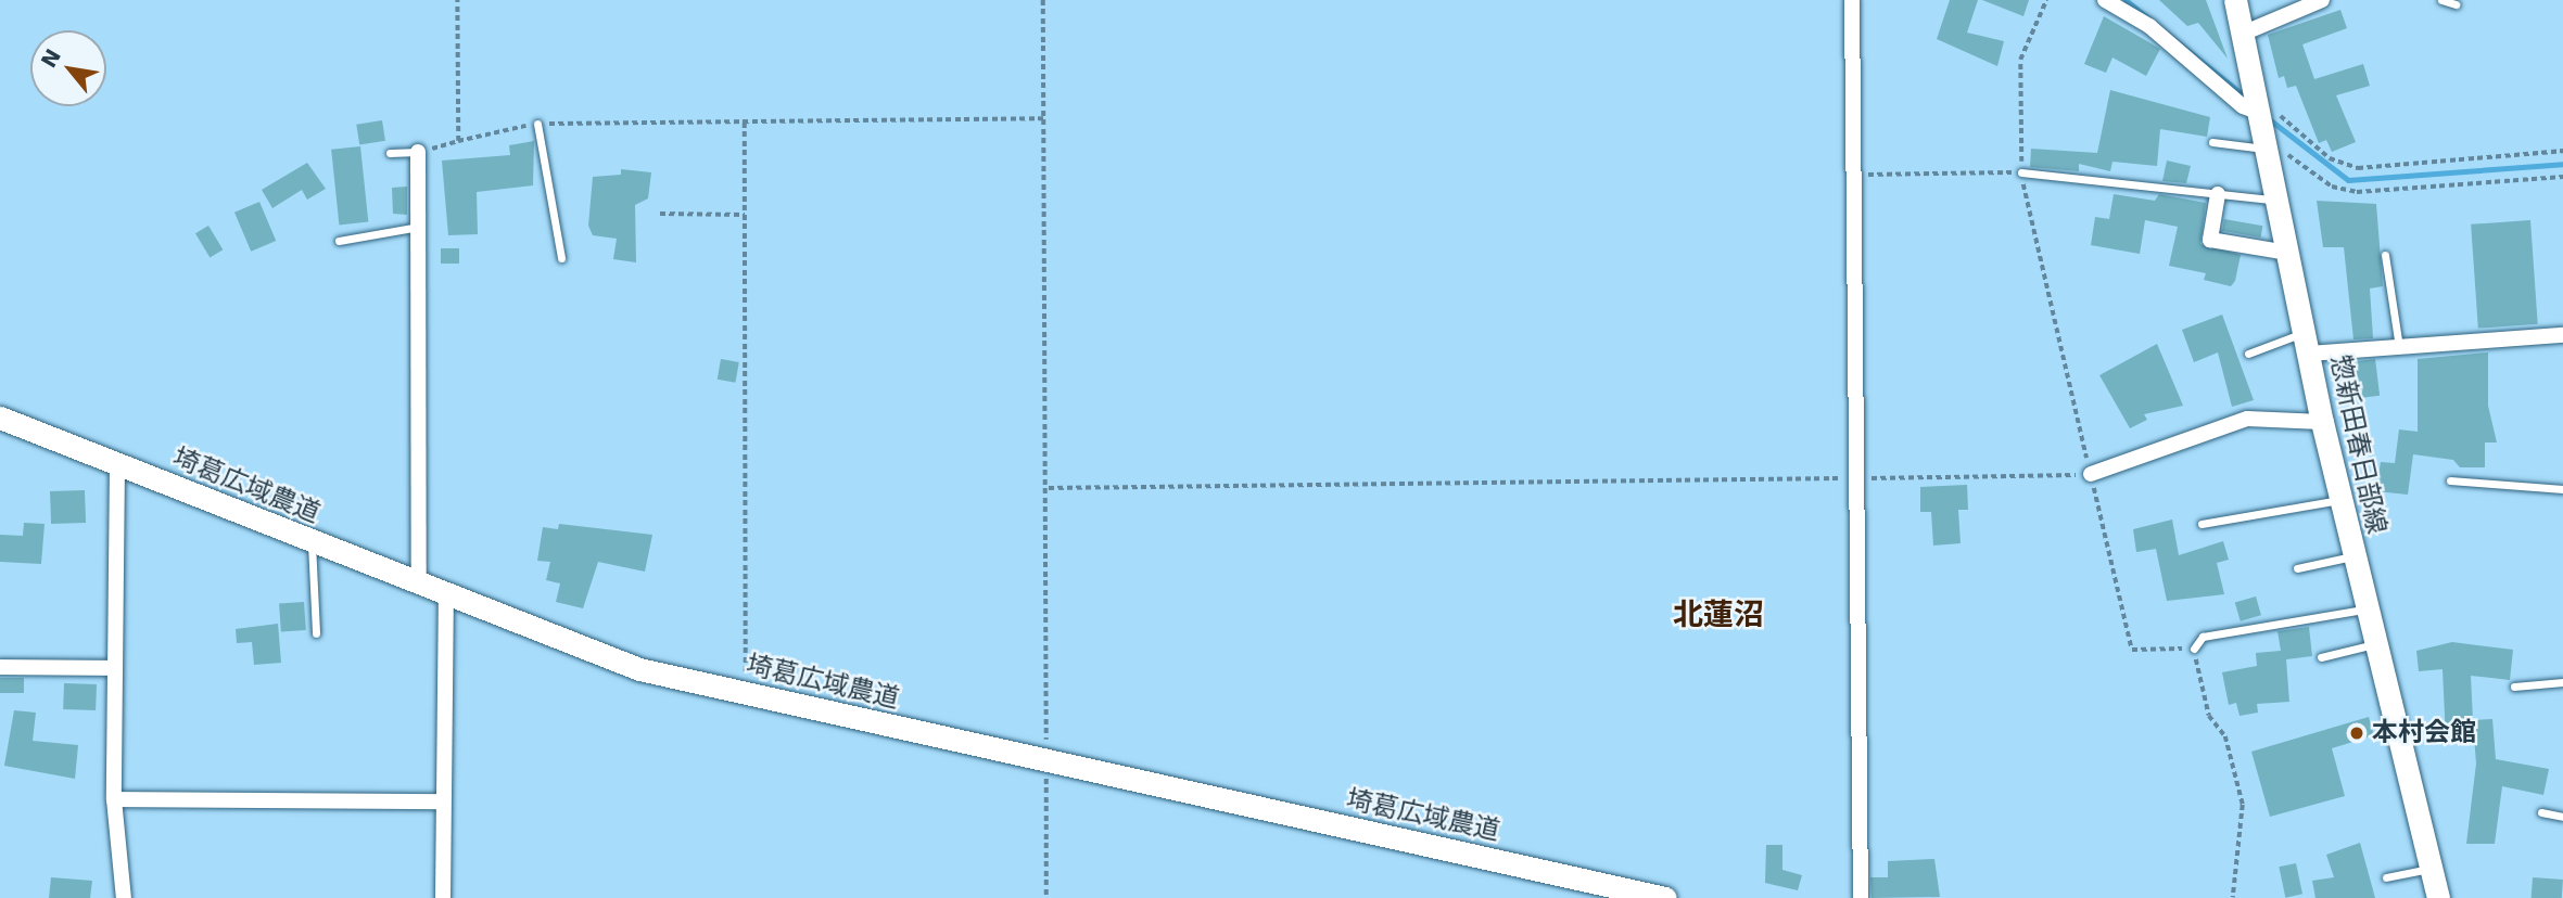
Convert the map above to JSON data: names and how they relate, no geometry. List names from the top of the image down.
{
  "streets": {
    "street": ["惣新田春日部線", "埼葛広域農道"]
  },
  "districts": ["北蓮沼"],
  "places": ["本村会館"],
  "north": "top left"
}
